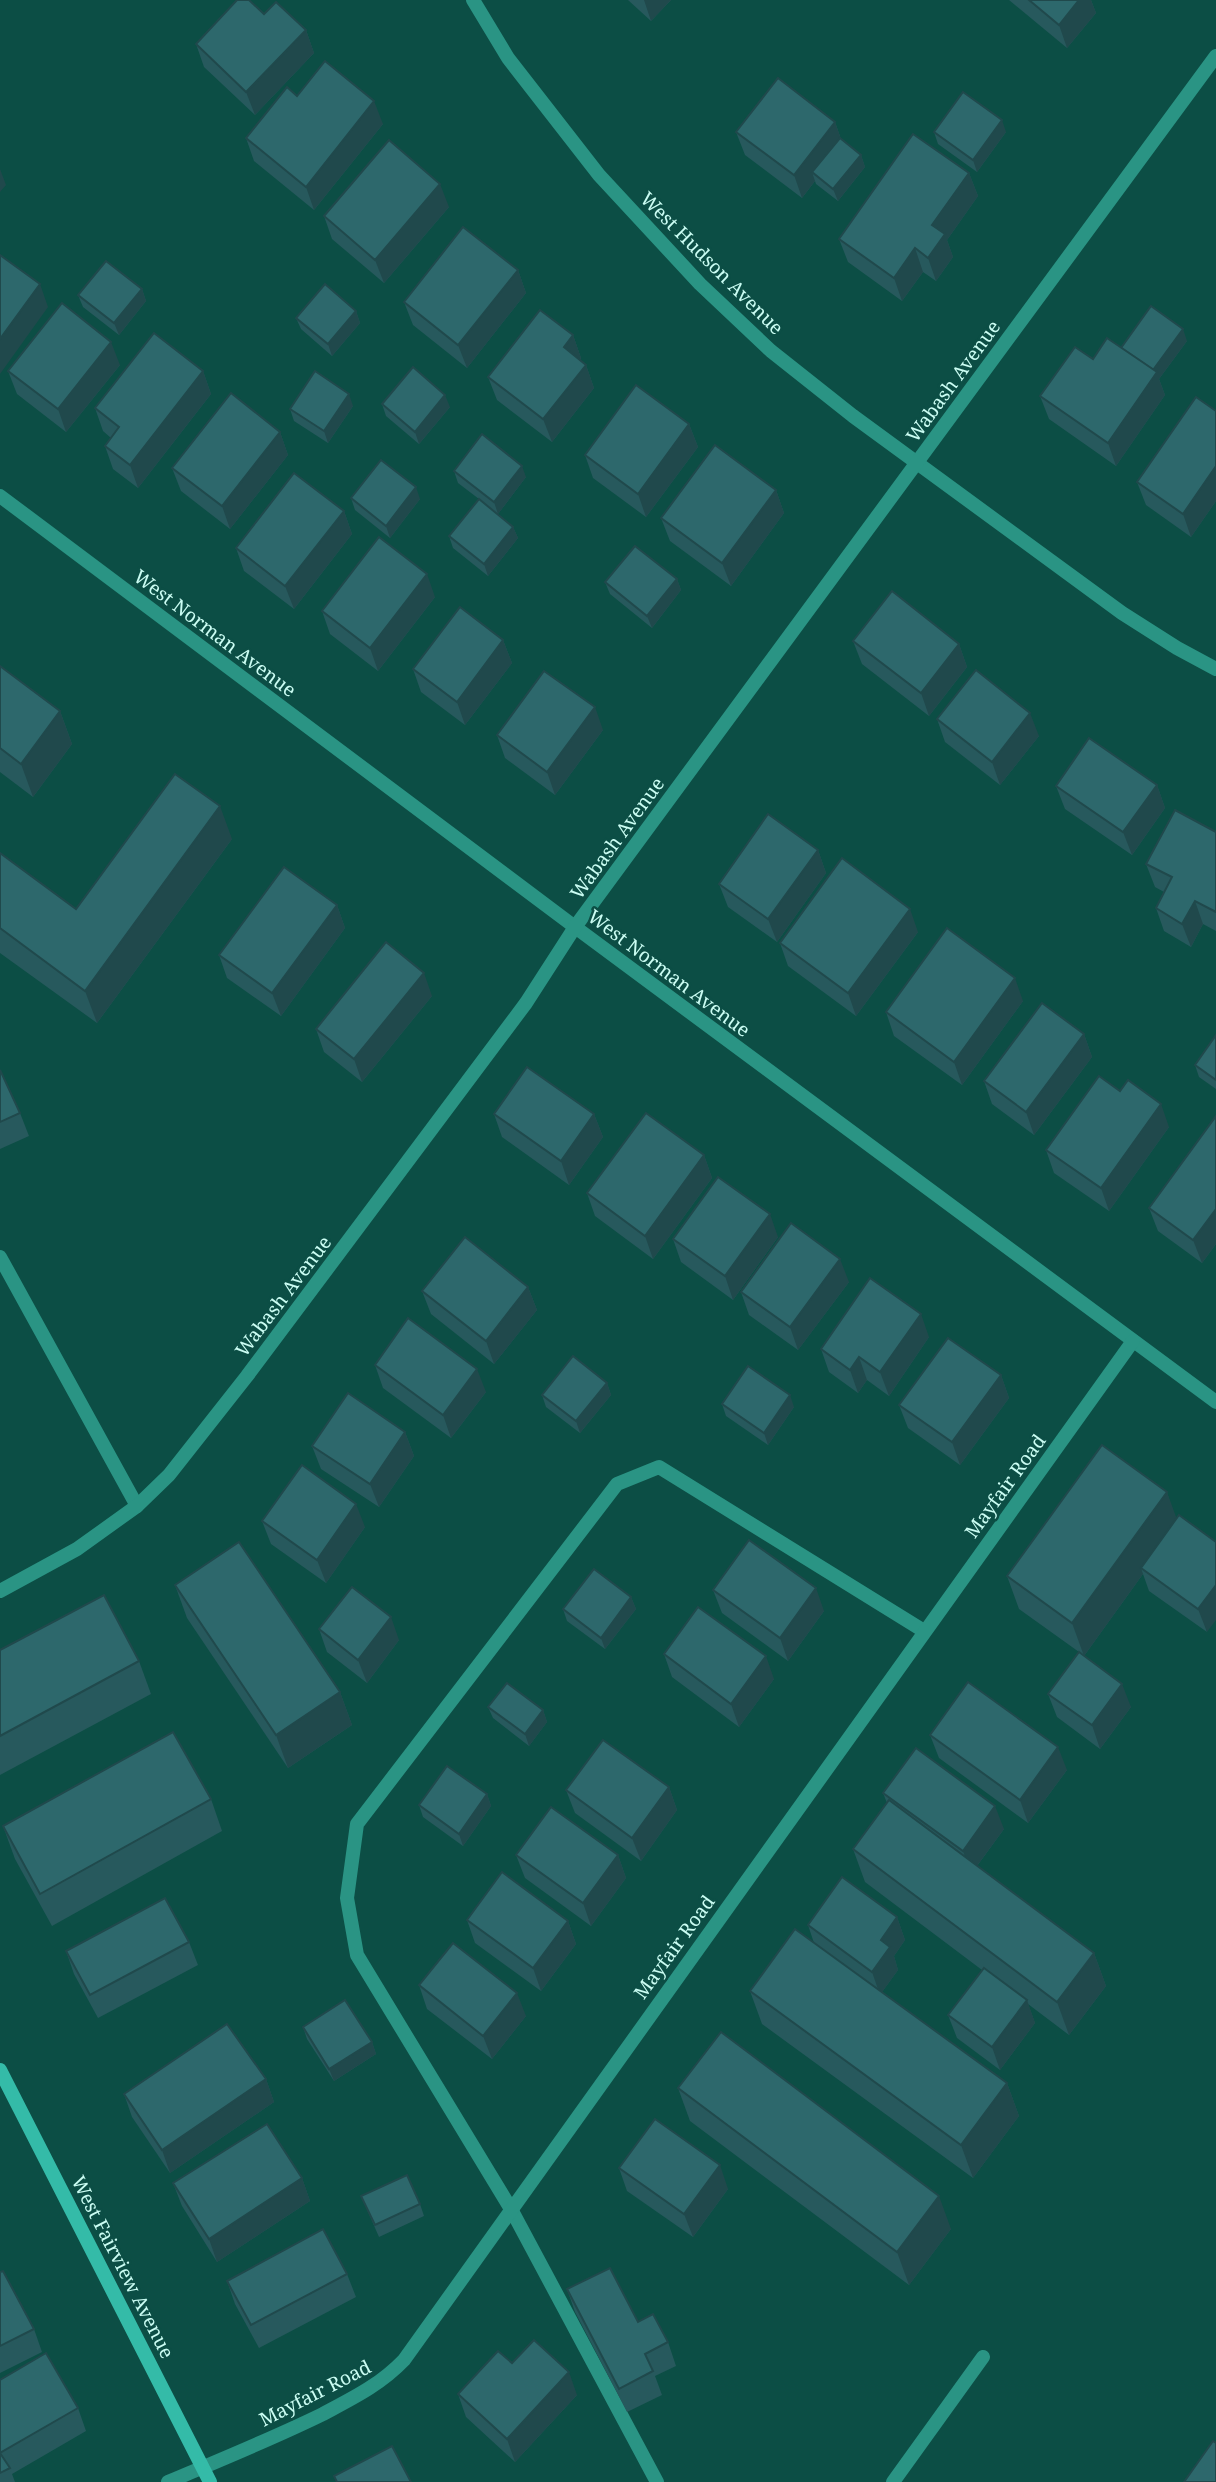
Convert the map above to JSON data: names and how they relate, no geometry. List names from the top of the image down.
{
  "streets": {
    "street": [
      "West Hudson Avenue",
      "Wabash Avenue",
      "West Norman Avenue",
      "Mayfair Road",
      "West Fairview Avenue"
    ]
  },
  "crossings": [
    ["West Hudson Avenue", "Wabash Avenue"],
    ["Wabash Avenue", "West Norman Avenue"],
    ["West Norman Avenue", "Mayfair Road"],
    ["Mayfair Road", "West Fairview Avenue"]
  ]
}
